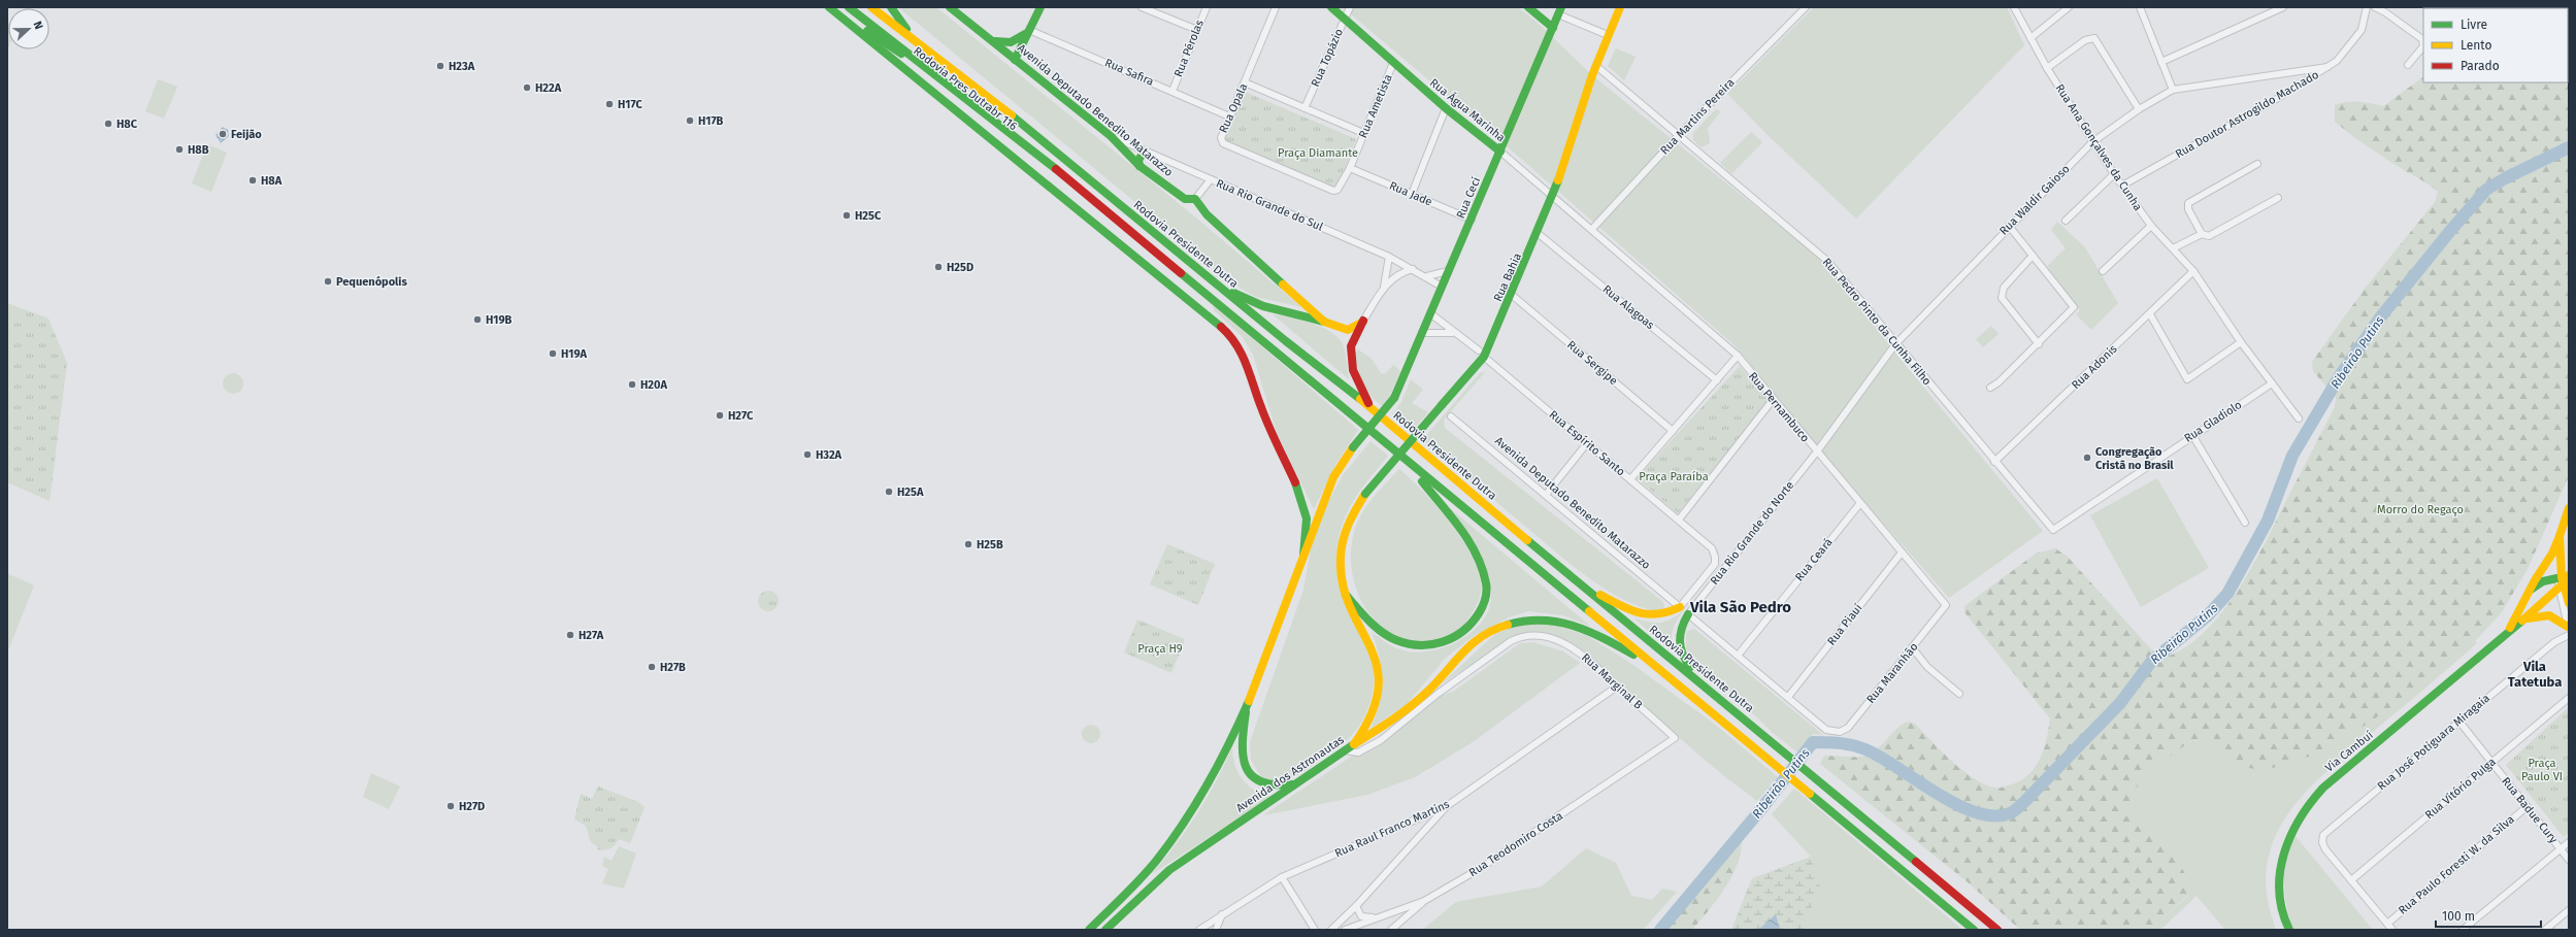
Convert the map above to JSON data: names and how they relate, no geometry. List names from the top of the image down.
{
  "streets": {
    "main road": [
      "Rodovia Pres Dutrabr 116",
      "Avenida Deputado Benedito Matarazzo",
      "Rua Água Marinha",
      "Rua Ceci",
      "Rodovia Presidente Dutra",
      "Rua Bahia",
      "Via Cambuí",
      "Avenida dos Astronautas"
    ],
    "street": [
      "Rua Pérolas",
      "Rua Topázio",
      "Rua Safira",
      "Rua Ametista",
      "Rua Opala",
      "Rua Doutor Astrogildo Machado",
      "Rua Martins Pereira",
      "Rua Ana Gonçalves da Cunha",
      "Rua Jade",
      "Rua Waldir Gaioso",
      "Rua Rio Grande do Sul",
      "Rua Alagoas",
      "Rua Pedro Pinto da Cunha Filho",
      "Rua Sergipe",
      "Rua Adonis",
      "Rua Pernambuco",
      "Rua Gladiolo",
      "Rua Espírito Santo",
      "Rua Rio Grande do Norte",
      "Rua Ceará",
      "Rua Piauí",
      "Rua Maranhão",
      "Rua Marginal B",
      "Rua José Potiguara Miragaia",
      "Rua Vitório Pulga",
      "Rua Badue Cury",
      "Rua Raul Franco Martins",
      "Rua Teodomiro Costa",
      "Rua Paulo Foresti W. da Silva"
    ]
  },
  "crossings": [
    ["Rua Pérolas", "Rua Safira"],
    ["Rua Topázio", "Rua Água Marinha"],
    ["Rua Safira", "Rua Opala"],
    ["Rodovia Pres Dutrabr 116", "Rodovia Presidente Dutra"],
    ["Rua Ametista", "Rua Opala"],
    ["Rua Ametista", "Rua Água Marinha"],
    ["Rua Ametista", "Rua Jade"],
    ["Avenida Deputado Benedito Matarazzo", "Rua Rio Grande do Sul"],
    ["Avenida Deputado Benedito Matarazzo", "Rua Espírito Santo"],
    ["Rua Água Marinha", "Rua Martins Pereira"],
    ["Rua Água Marinha", "Rua Ceci"],
    ["Rua Água Marinha", "Rua Bahia"],
    ["Rua Água Marinha", "Rua Pernambuco"],
    ["Rua Doutor Astrogildo Machado", "Rua Ana Gonçalves da Cunha"],
    ["Rua Doutor Astrogildo Machado", "Rua Waldir Gaioso"],
    ["Rua Martins Pereira", "Rua Pedro Pinto da Cunha Filho"],
    ["Rua Martins Pereira", "Rua Pernambuco"],
    ["Rua Ana Gonçalves da Cunha", "Rua Waldir Gaioso"],
    ["Rua Ana Gonçalves da Cunha", "Rua Adonis"],
    ["Rua Ana Gonçalves da Cunha", "Rua Gladiolo"],
    ["Rua Jade", "Rua Ceci"],
    ["Rua Ceci", "Rua Rio Grande do Sul"],
    ["Rua Ceci", "Rua Espírito Santo"],
    ["Rua Waldir Gaioso", "Rua Pedro Pinto da Cunha Filho"],
    ["Rua Waldir Gaioso", "Rua Pernambuco"],
    ["Rua Waldir Gaioso", "Rua Rio Grande do Norte"],
    ["Rua Bahia", "Rua Alagoas"],
    ["Rua Bahia", "Rua Pedro Pinto da Cunha Filho"],
    ["Rua Bahia", "Rua Sergipe"],
    ["Rua Bahia", "Rua Espírito Santo"],
    ["Rua Bahia", "Avenida dos Astronautas"],
    ["Rua Pedro Pinto da Cunha Filho", "Rua Adonis"],
    ["Rua Pedro Pinto da Cunha Filho", "Rua Gladiolo"],
    ["Rua Pernambuco", "Rua Rio Grande do Norte"],
    ["Rua Pernambuco", "Rua Ceará"],
    ["Rua Pernambuco", "Rua Piauí"],
    ["Rua Pernambuco", "Rua Maranhão"],
    ["Rua Piauí", "Rua Maranhão"],
    ["Rua Marginal B", "Avenida dos Astronautas"],
    ["Rua Marginal B", "Rua Raul Franco Martins"],
    ["Rua Marginal B", "Rua Teodomiro Costa"],
    ["Rua José Potiguara Miragaia", "Rua Vitório Pulga"],
    ["Rua José Potiguara Miragaia", "Rua Badue Cury"],
    ["Rua Vitório Pulga", "Rua Badue Cury"],
    ["Rua Badue Cury", "Rua Paulo Foresti W. da Silva"]
  ],
  "districts": ["Vila São Pedro", "Vila Tatetuba"],
  "water": ["Ribeirão Putins"],
  "parks": [
    "Praça Diamante",
    "Praça Paraíba",
    "Morro do Regaço",
    "Praça H9",
    "Praça Paulo VI"
  ],
  "places": [
    "H23A",
    "H22A",
    "H17C",
    "H17B",
    "H8C",
    "Feijão",
    "H8B",
    "H8A",
    "H25C",
    "H25D",
    "Pequenópolis",
    "H19B",
    "H19A",
    "H20A",
    "H27C",
    "H32A",
    "Congregação Cristã no Brasil",
    "H25A",
    "H25B",
    "H27A",
    "H27B",
    "H27D"
  ],
  "legend": ["Livre", "Lento", "Parado"],
  "scale_bar": "100 m",
  "north": "right"
}
